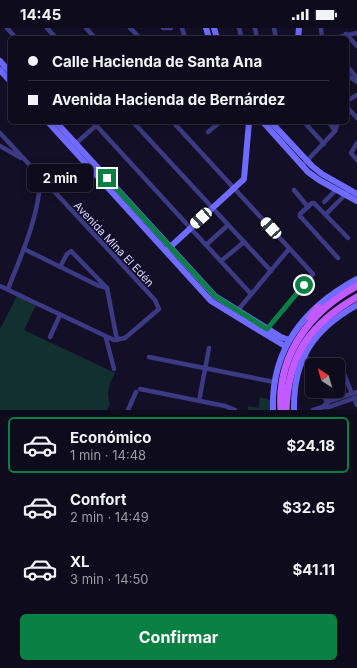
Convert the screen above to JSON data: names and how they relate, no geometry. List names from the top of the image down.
{
  "streets": {
    "street": ["Avenida Mina El Edén"]
  },
  "north": "top left",
  "page": {
    "status": "14:45",
    "banner": ["Calle Hacienda de Santa Ana", "Avenida Hacienda de Bernárdez"],
    "bubble": "2 min",
    "list": [
      {
        "name": "Económico",
        "note": "1 min · 14:48",
        "value": "$24.18"
      },
      {
        "name": "Confort",
        "note": "2 min · 14:49",
        "value": "$32.65"
      },
      {
        "name": "XL",
        "note": "3 min · 14:50",
        "value": "$41.11"
      }
    ],
    "buttons": "Confirmar"
  }
}
